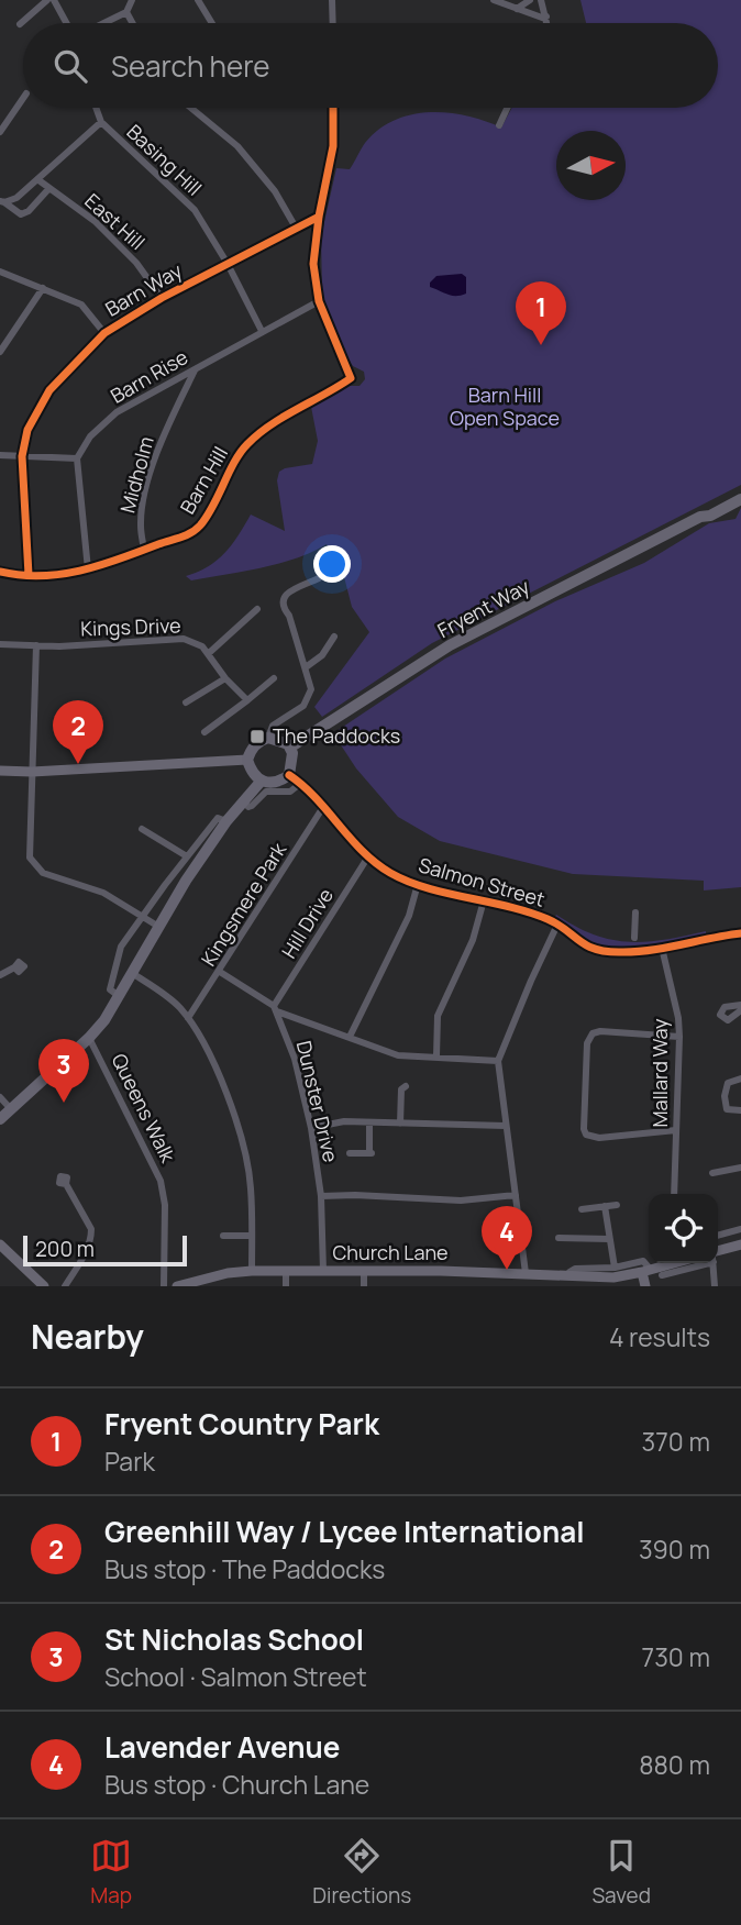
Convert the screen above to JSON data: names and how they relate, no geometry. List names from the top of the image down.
{
  "streets": {
    "main road": ["Fryent Way", "Church Lane"],
    "street": [
      "Basing Hill",
      "East Hill",
      "Barn Way",
      "Barn Rise",
      "Midholm",
      "Barn Hill",
      "Kings Drive",
      "Salmon Street",
      "Kingsmere Park",
      "Hill Drive",
      "Mallard Way",
      "Dunster Drive",
      "Queens Walk"
    ]
  },
  "crossings": [
    ["Basing Hill", "Barn Way"],
    ["Basing Hill", "Barn Rise"],
    ["East Hill", "Barn Way"],
    ["Barn Way", "Barn Hill"],
    ["Barn Rise", "Midholm"],
    ["Barn Rise", "Barn Hill"],
    ["Midholm", "Barn Hill"],
    ["Fryent Way", "Salmon Street"],
    ["Salmon Street", "Kingsmere Park"],
    ["Salmon Street", "Hill Drive"],
    ["Salmon Street", "Mallard Way"],
    ["Hill Drive", "Dunster Drive"],
    ["Dunster Drive", "Church Lane"]
  ],
  "parks": ["Barn Hill Open Space"],
  "places": {
    "transit": ["The Paddocks"]
  },
  "scale_bar": "200 m",
  "north": "right",
  "page": {
    "search": "Search here",
    "pins": [
      "1",
      "2",
      "3",
      "4"
    ],
    "scale": "200 m",
    "heading": ["Nearby", "4 results"],
    "list": [
      {
        "mark": "1",
        "name": "Fryent Country Park",
        "note": "Park",
        "value": "370 m"
      },
      {
        "mark": "2",
        "name": "Greenhill Way / Lycee International",
        "note": "Bus stop · The Paddocks",
        "value": "390 m"
      },
      {
        "mark": "3",
        "name": "St Nicholas School",
        "note": "School · Salmon Street",
        "value": "730 m"
      },
      {
        "mark": "4",
        "name": "Lavender Avenue",
        "note": "Bus stop · Church Lane",
        "value": "880 m"
      }
    ],
    "nav": ["Map", "Directions", "Saved"]
  }
}
